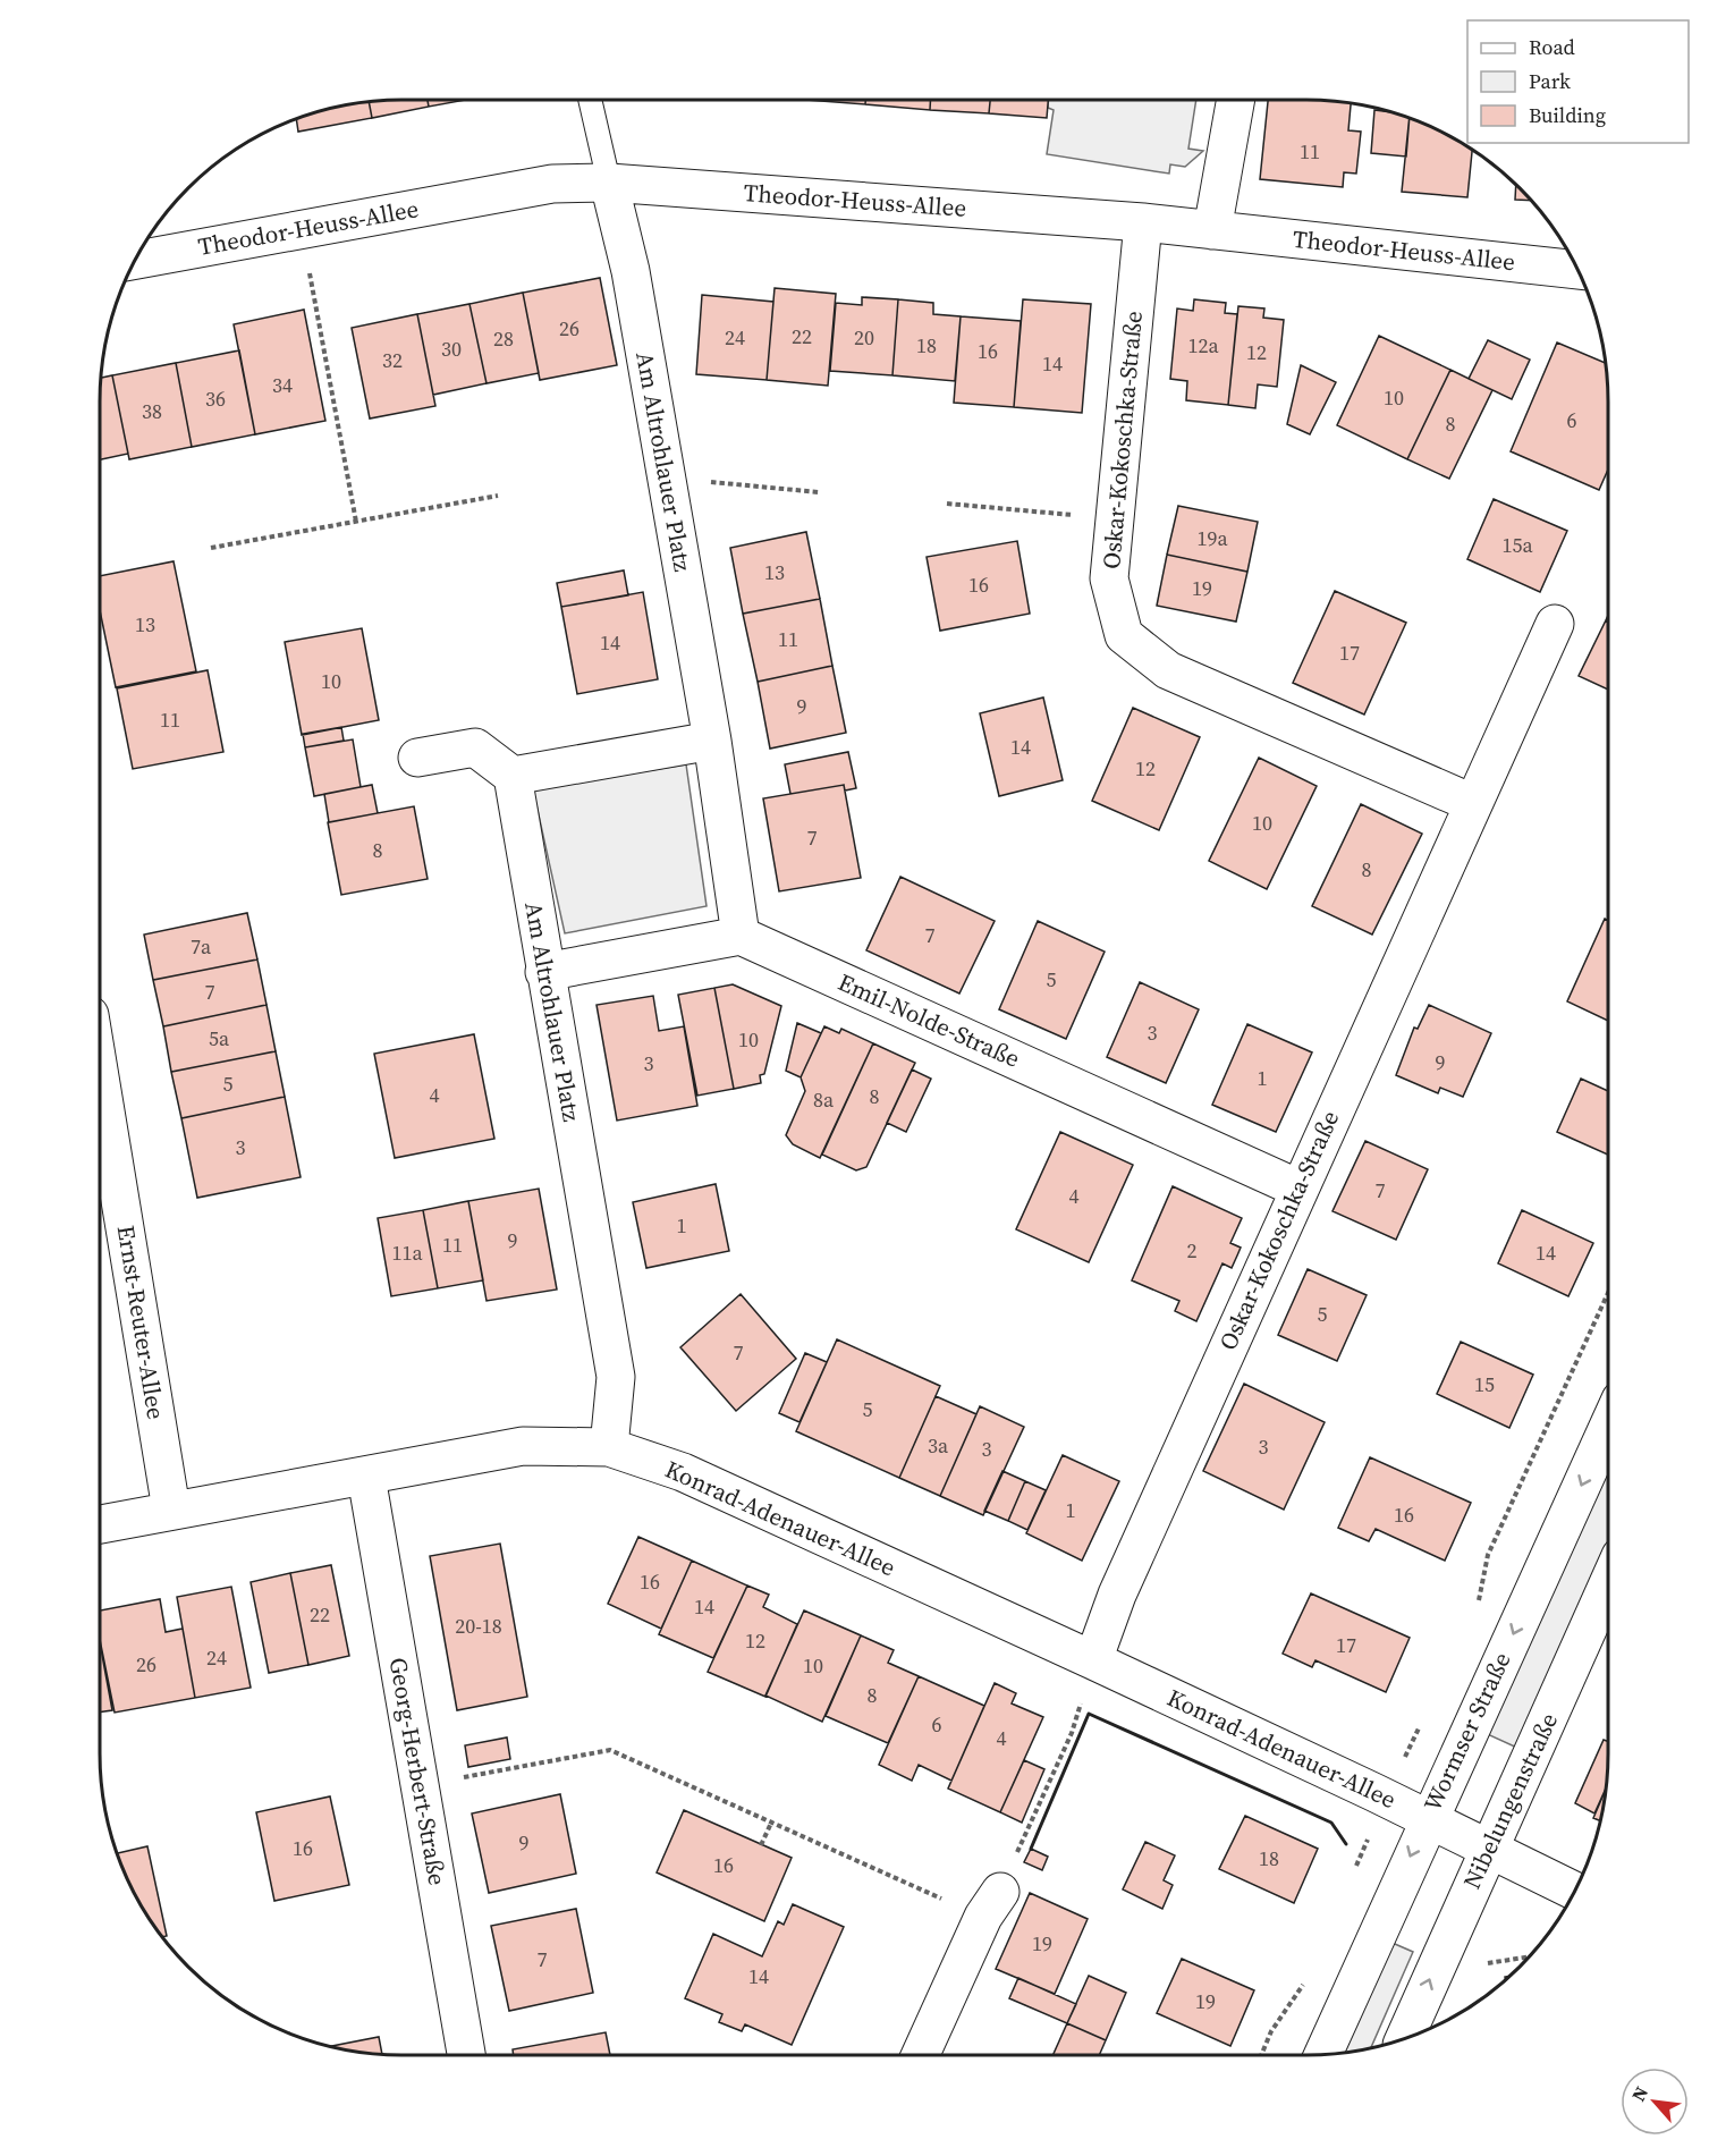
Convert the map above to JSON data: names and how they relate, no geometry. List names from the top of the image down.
{
  "streets": {
    "street": [
      "Theodor-Heuss-Allee",
      "Oskar-Kokoschka-Straße",
      "Am Altrohlauer Platz",
      "Emil-Nolde-Straße",
      "Ernst-Reuter-Allee",
      "Konrad-Adenauer-Allee",
      "Wormser Straße",
      "Georg-Herbert-Straße",
      "Nibelungenstraße"
    ]
  },
  "crossings": [
    ["Theodor-Heuss-Allee", "Oskar-Kokoschka-Straße"],
    ["Theodor-Heuss-Allee", "Am Altrohlauer Platz"],
    ["Oskar-Kokoschka-Straße", "Emil-Nolde-Straße"],
    ["Oskar-Kokoschka-Straße", "Konrad-Adenauer-Allee"],
    ["Am Altrohlauer Platz", "Emil-Nolde-Straße"],
    ["Am Altrohlauer Platz", "Konrad-Adenauer-Allee"],
    ["Ernst-Reuter-Allee", "Konrad-Adenauer-Allee"],
    ["Konrad-Adenauer-Allee", "Wormser Straße"],
    ["Konrad-Adenauer-Allee", "Georg-Herbert-Straße"],
    ["Konrad-Adenauer-Allee", "Nibelungenstraße"]
  ],
  "one_way": ["Wormser Straße", "Nibelungenstraße"],
  "house_numbers": [
    "11",
    "26",
    "22",
    "24",
    "20",
    "28",
    "18",
    "12a",
    "30",
    "16",
    "12",
    "32",
    "14",
    "34",
    "10",
    "36",
    "38",
    "6",
    "8",
    "19a",
    "15a",
    "13",
    "16",
    "19",
    "13",
    "11",
    "14",
    "17",
    "10",
    "9",
    "11",
    "14",
    "12",
    "10",
    "7",
    "8",
    "8",
    "7",
    "7a",
    "5",
    "7",
    "3",
    "5a",
    "10",
    "9",
    "3",
    "1",
    "5",
    "4",
    "8",
    "8a",
    "3",
    "7",
    "4",
    "1",
    "9",
    "11",
    "2",
    "11a",
    "14",
    "5",
    "7",
    "15",
    "5",
    "3a",
    "3",
    "3",
    "1",
    "16",
    "16",
    "14",
    "22",
    "20-18",
    "12",
    "17",
    "24",
    "26",
    "10",
    "8",
    "6",
    "4",
    "9",
    "16",
    "18",
    "16",
    "19",
    "7",
    "14",
    "19"
  ],
  "legend": ["Road", "Park", "Building"],
  "north": "top left"
}
